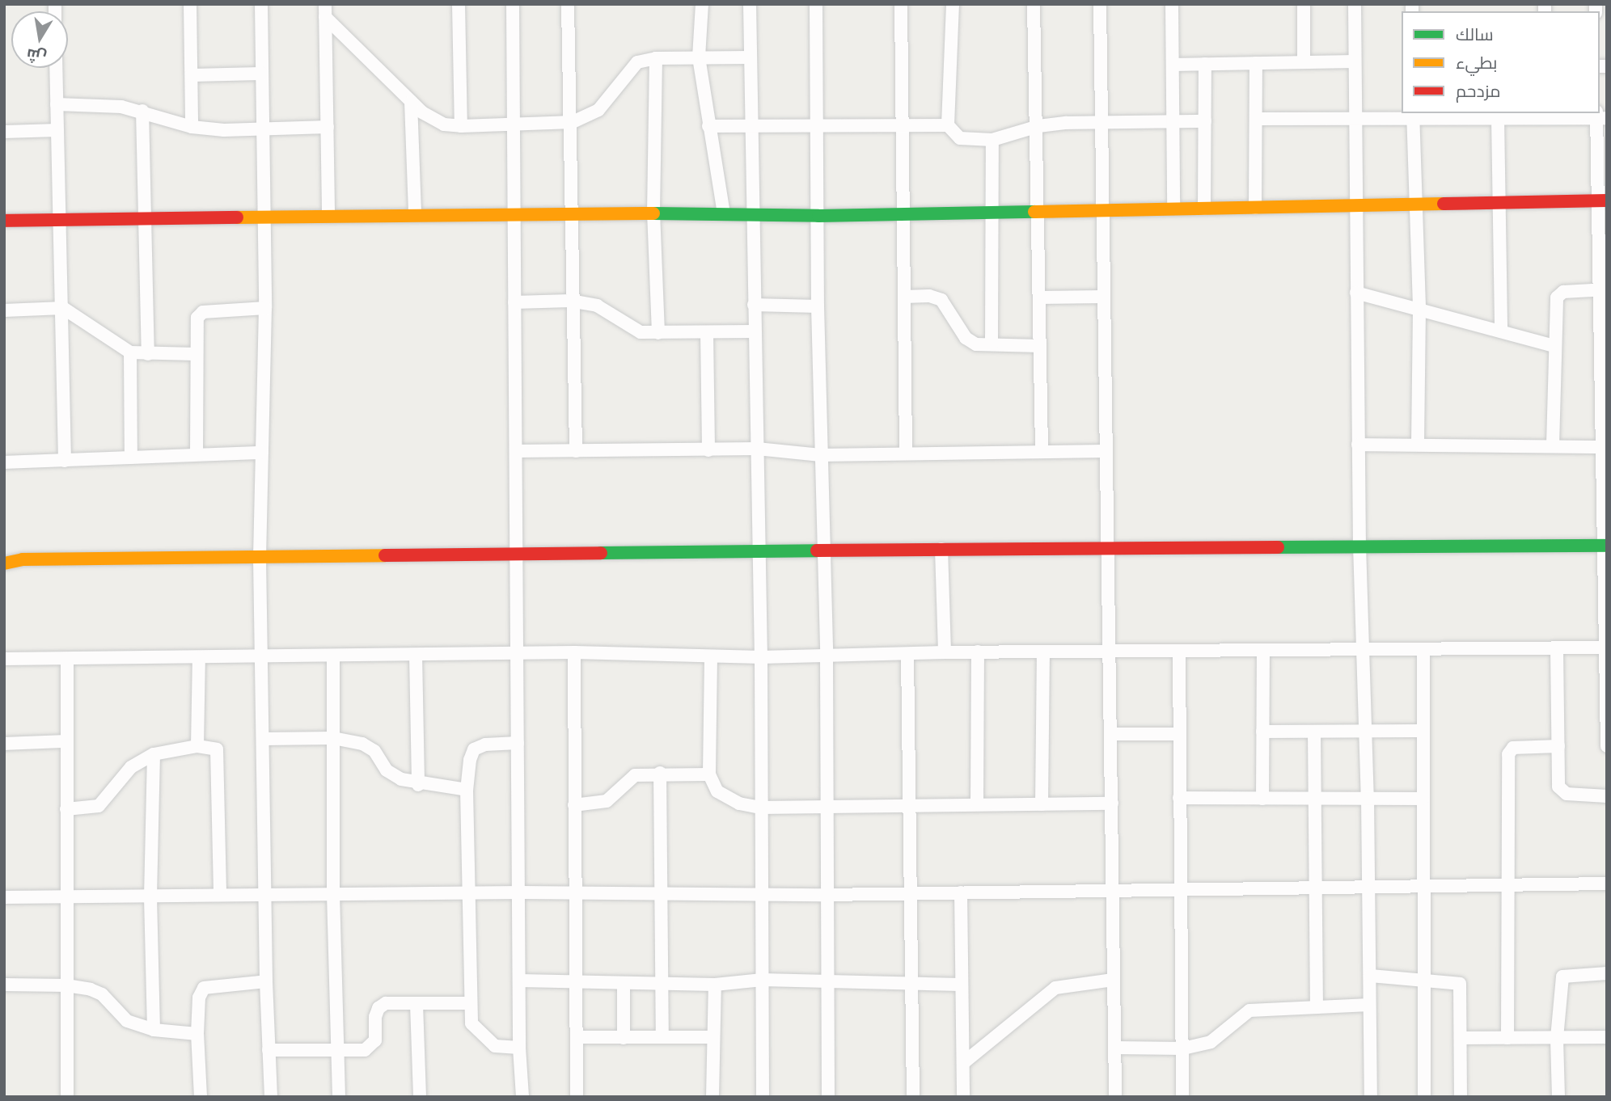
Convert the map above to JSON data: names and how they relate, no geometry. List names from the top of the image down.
{
  "legend": ["سالك", "بطيء", "مزدحم"],
  "north": "bottom"
}
